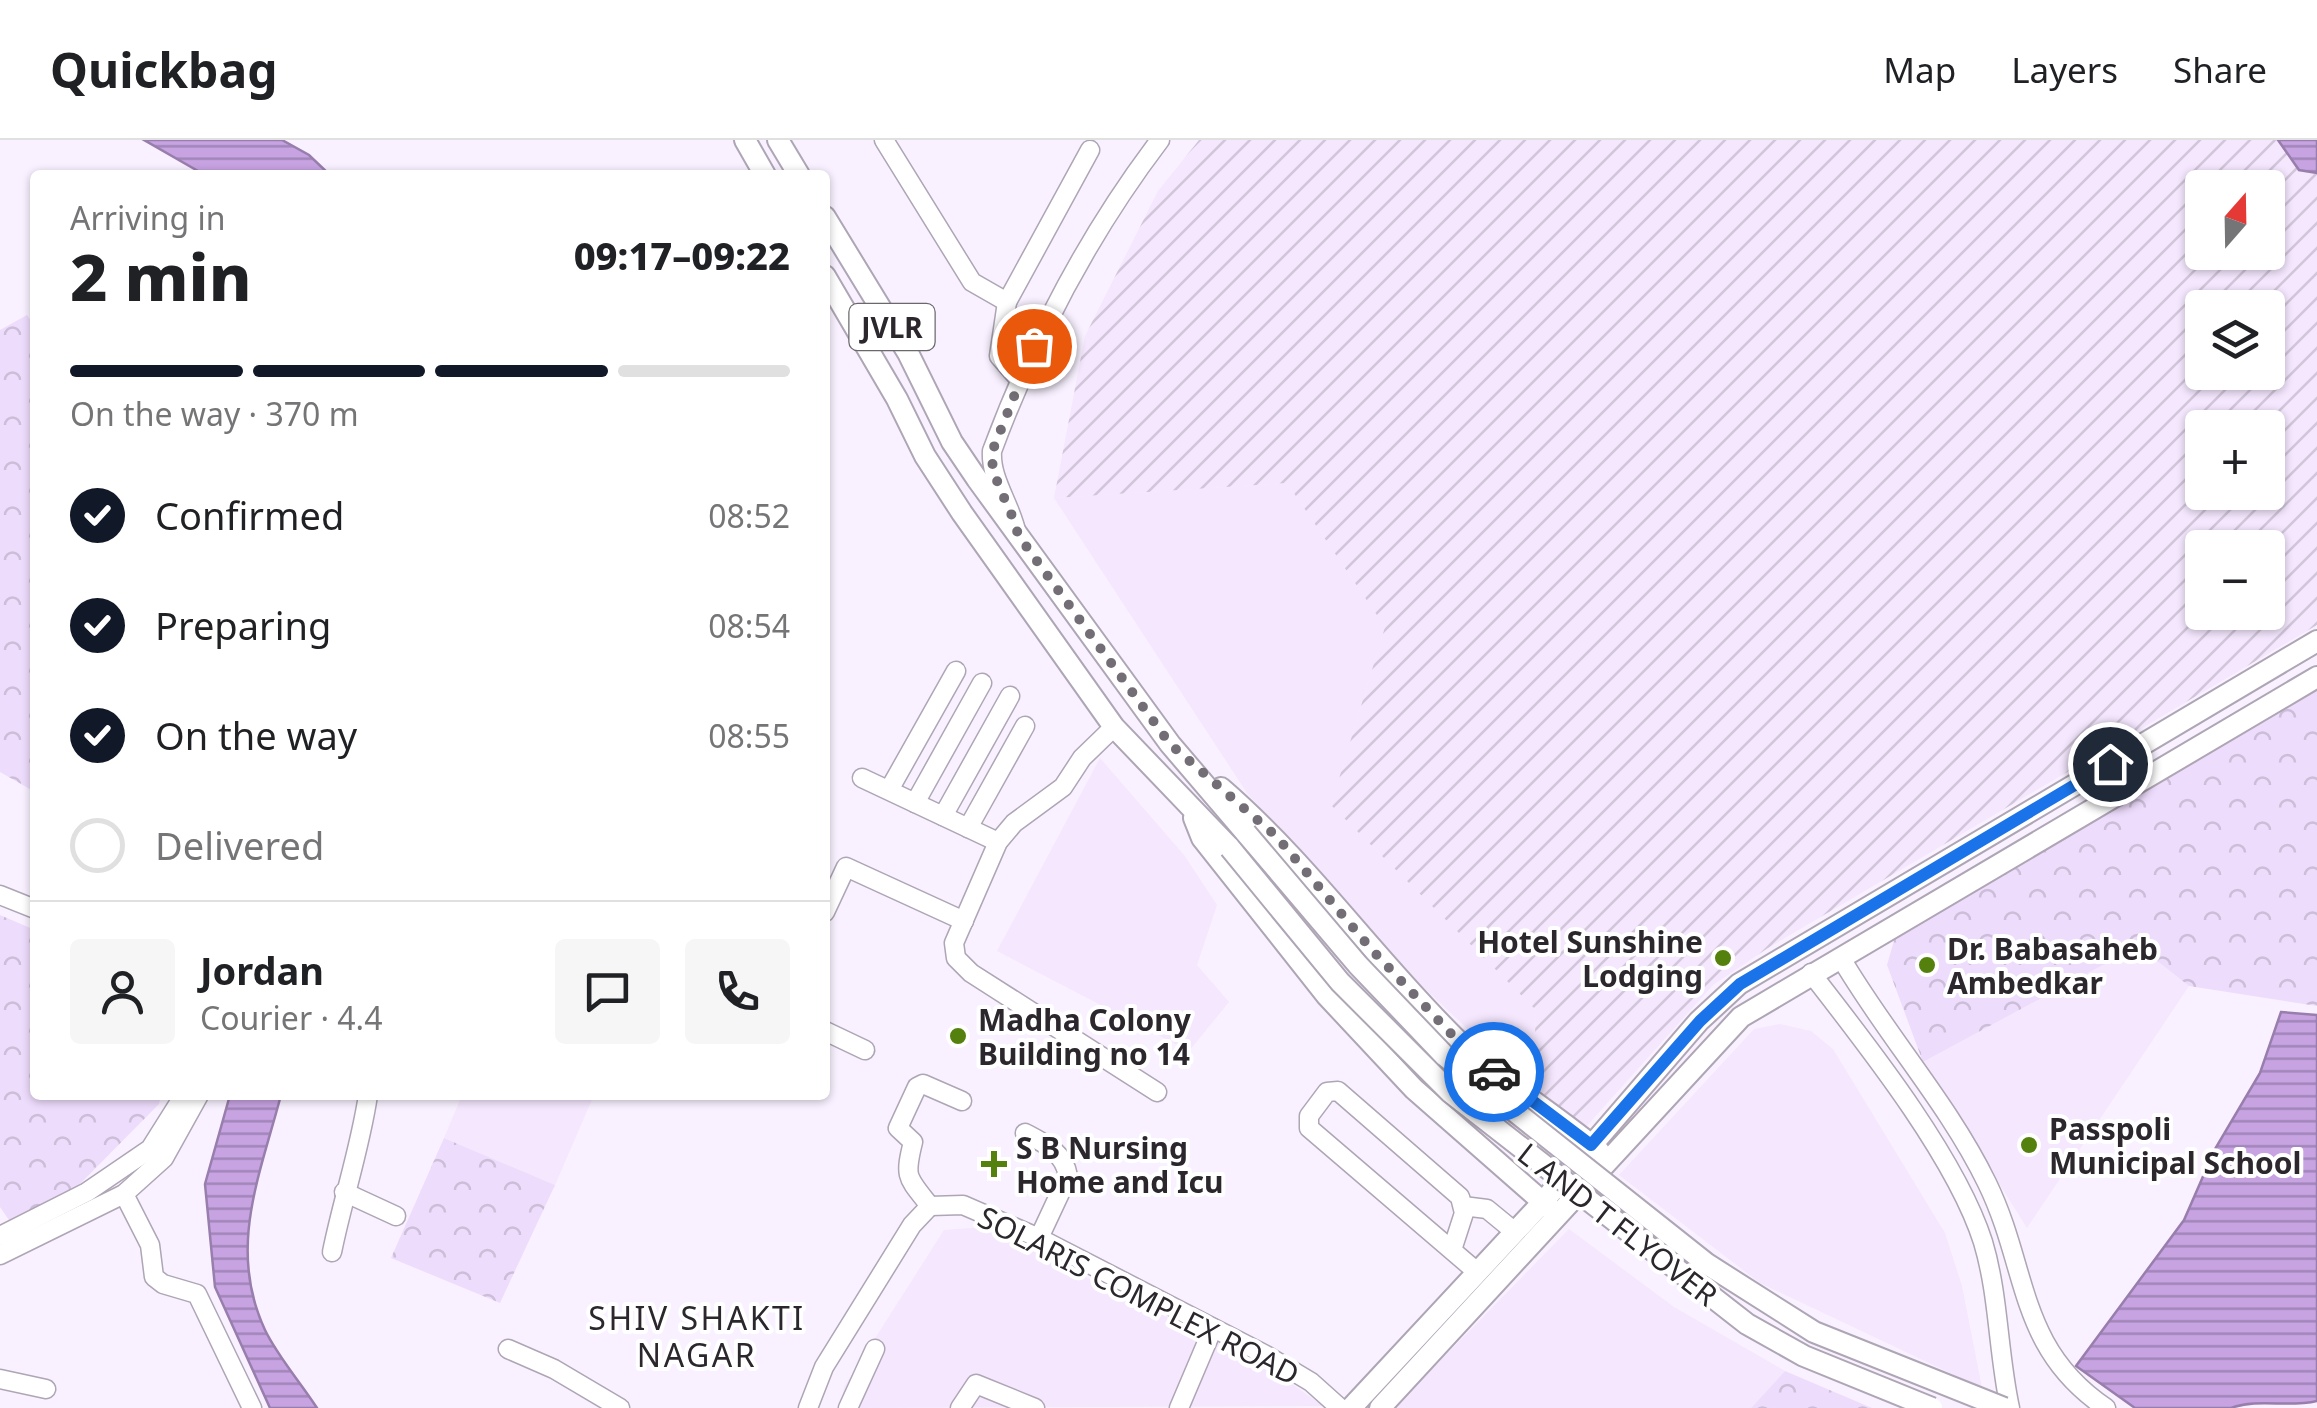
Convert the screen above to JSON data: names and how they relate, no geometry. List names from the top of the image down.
{
  "streets": {
    "main road": ["JVLR", "L AND T FLYOVER"],
    "street": ["SOLARIS COMPLEX ROAD"]
  },
  "crossings": [
    ["JVLR", "L AND T FLYOVER"]
  ],
  "districts": ["SHIV SHAKTI NAGAR"],
  "places": {
    "other": [
      "Hotel Sunshine Lodging",
      "Dr. Babasaheb Ambedkar",
      "Madha Colony Building no 14",
      "Passpoli Municipal School"
    ],
    "health": ["S B Nursing Home and Icu"]
  },
  "north": "top",
  "page": {
    "header": "Quickbag",
    "nav": ["Map", "Layers", "Share"],
    "map_buttons": ["+", "−"],
    "heading": ["2 min", "Arriving in", "09:17–09:22"],
    "panel": ["Jordan", "Courier · 4.4"],
    "bar": "On the way · 370 m",
    "list": [
      ["Confirmed", "08:52"],
      ["Preparing", "08:54"],
      ["On the way", "08:55"],
      "Delivered"
    ]
  }
}
